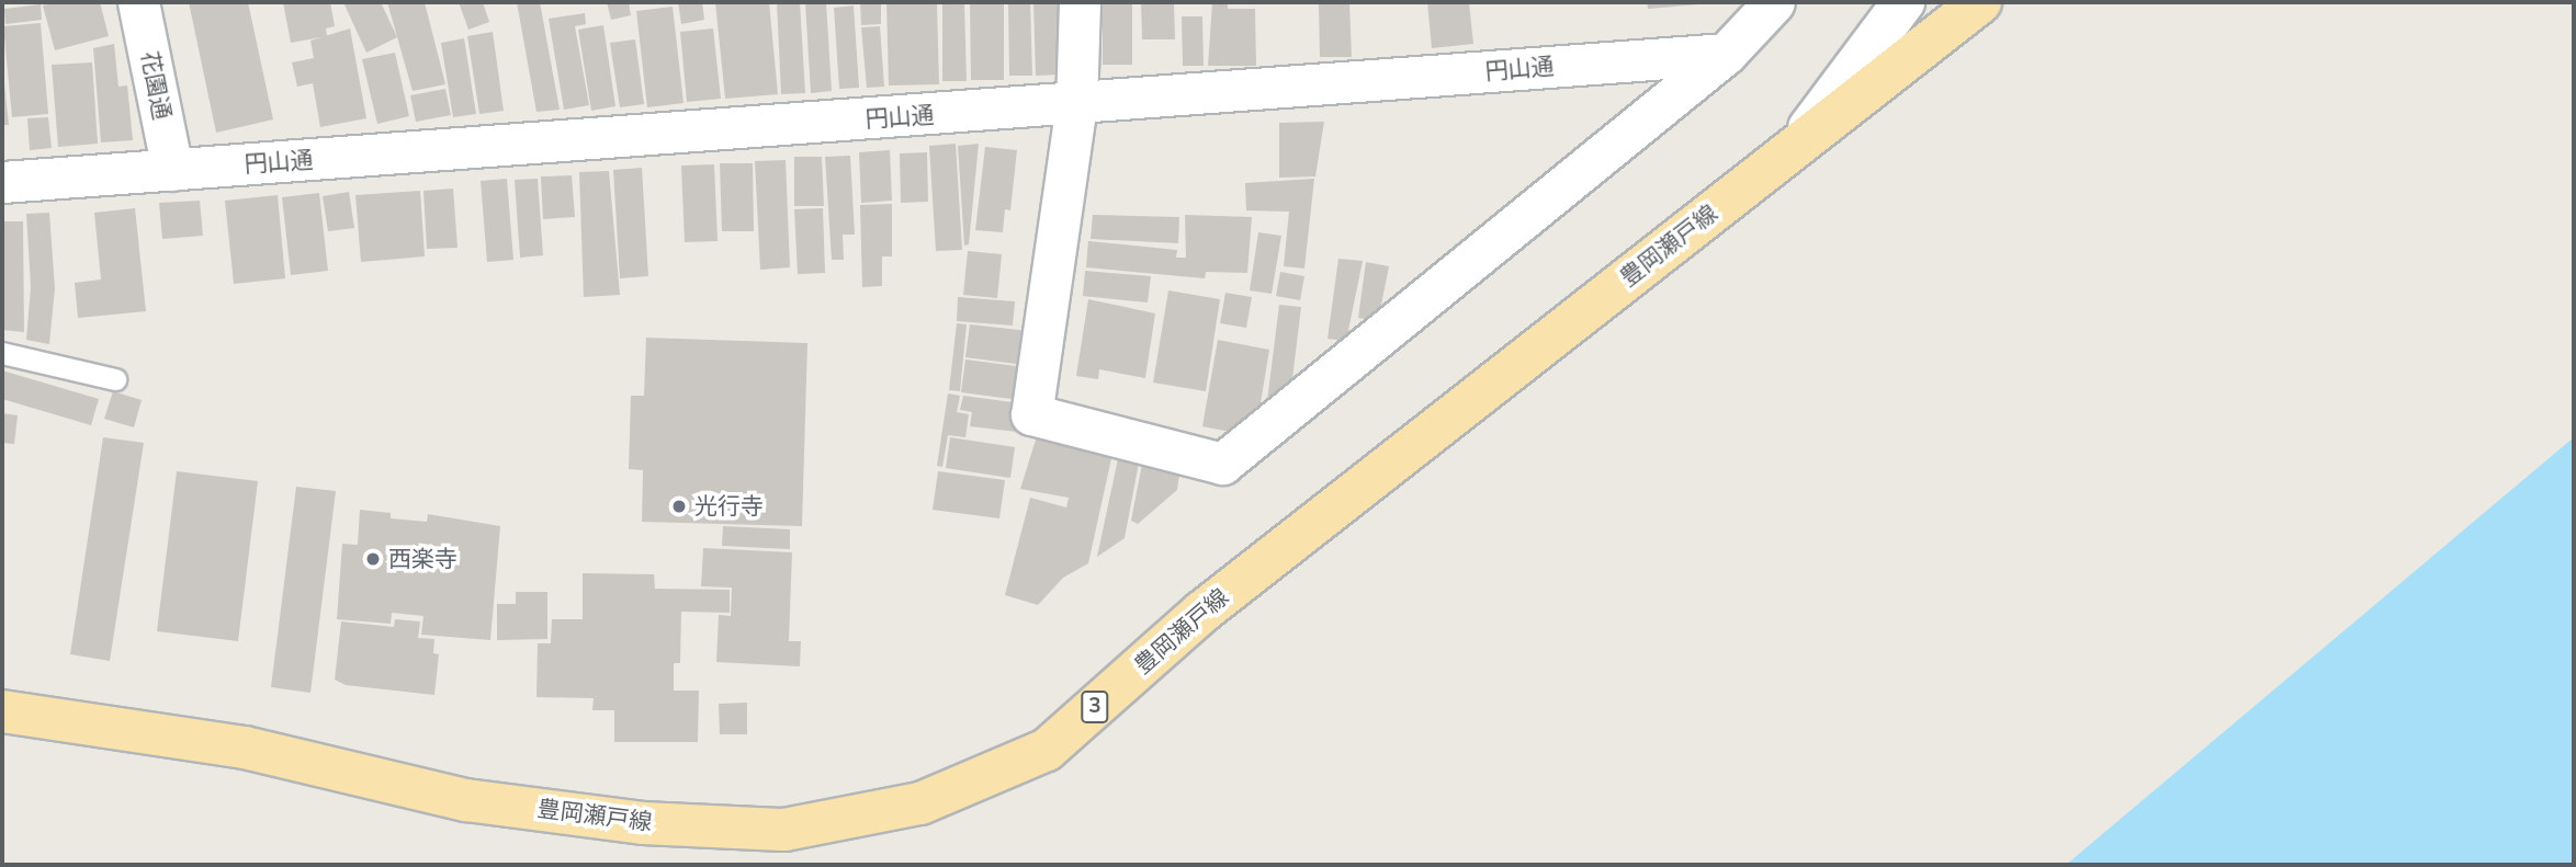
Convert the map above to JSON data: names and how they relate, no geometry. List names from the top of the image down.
{
  "streets": {
    "main road": ["豊岡瀬戸線", "3"],
    "street": ["円山通", "花園通"]
  },
  "crossings": [
    ["円山通", "花園通"]
  ],
  "places": ["光行寺", "西楽寺"]
}
